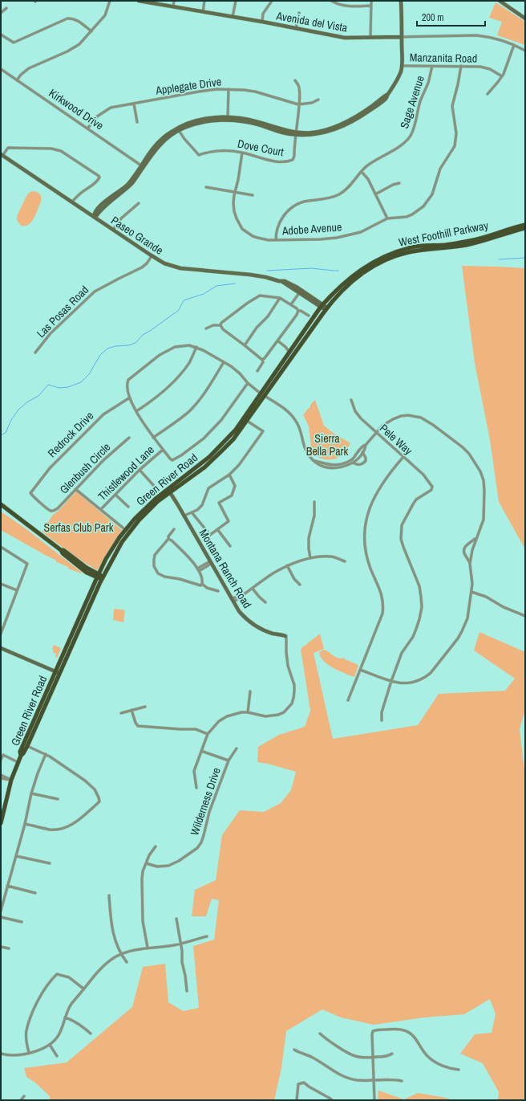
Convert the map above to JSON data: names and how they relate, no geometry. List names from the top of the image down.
{
  "streets": {
    "main road": [
      "Avenida del Vista",
      "West Foothill Parkway",
      "Paseo Grande",
      "Green River Road",
      "Montana Ranch Road"
    ],
    "street": [
      "Manzanita Road",
      "Applegate Drive",
      "Sage Avenue",
      "Kirkwood Drive",
      "Dove Court",
      "Adobe Avenue",
      "Las Posas Road",
      "Redrock Drive",
      "Pele Way",
      "Glenbush Circle",
      "Thistlewood Lane",
      "Wilderness Drive"
    ]
  },
  "crossings": [
    ["Manzanita Road", "Sage Avenue"],
    ["Manzanita Road", "Adobe Avenue"],
    ["Applegate Drive", "Kirkwood Drive"],
    ["Applegate Drive", "Dove Court"],
    ["Sage Avenue", "Adobe Avenue"],
    ["Dove Court", "Adobe Avenue"],
    ["West Foothill Parkway", "Paseo Grande"],
    ["West Foothill Parkway", "Green River Road"],
    ["Paseo Grande", "Las Posas Road"],
    ["Paseo Grande", "Green River Road"],
    ["Redrock Drive", "Glenbush Circle"],
    ["Green River Road", "Montana Ranch Road"]
  ],
  "parks": ["Sierra Bella Park", "Serfas Club Park"],
  "scale_bar": "200 m"
}
